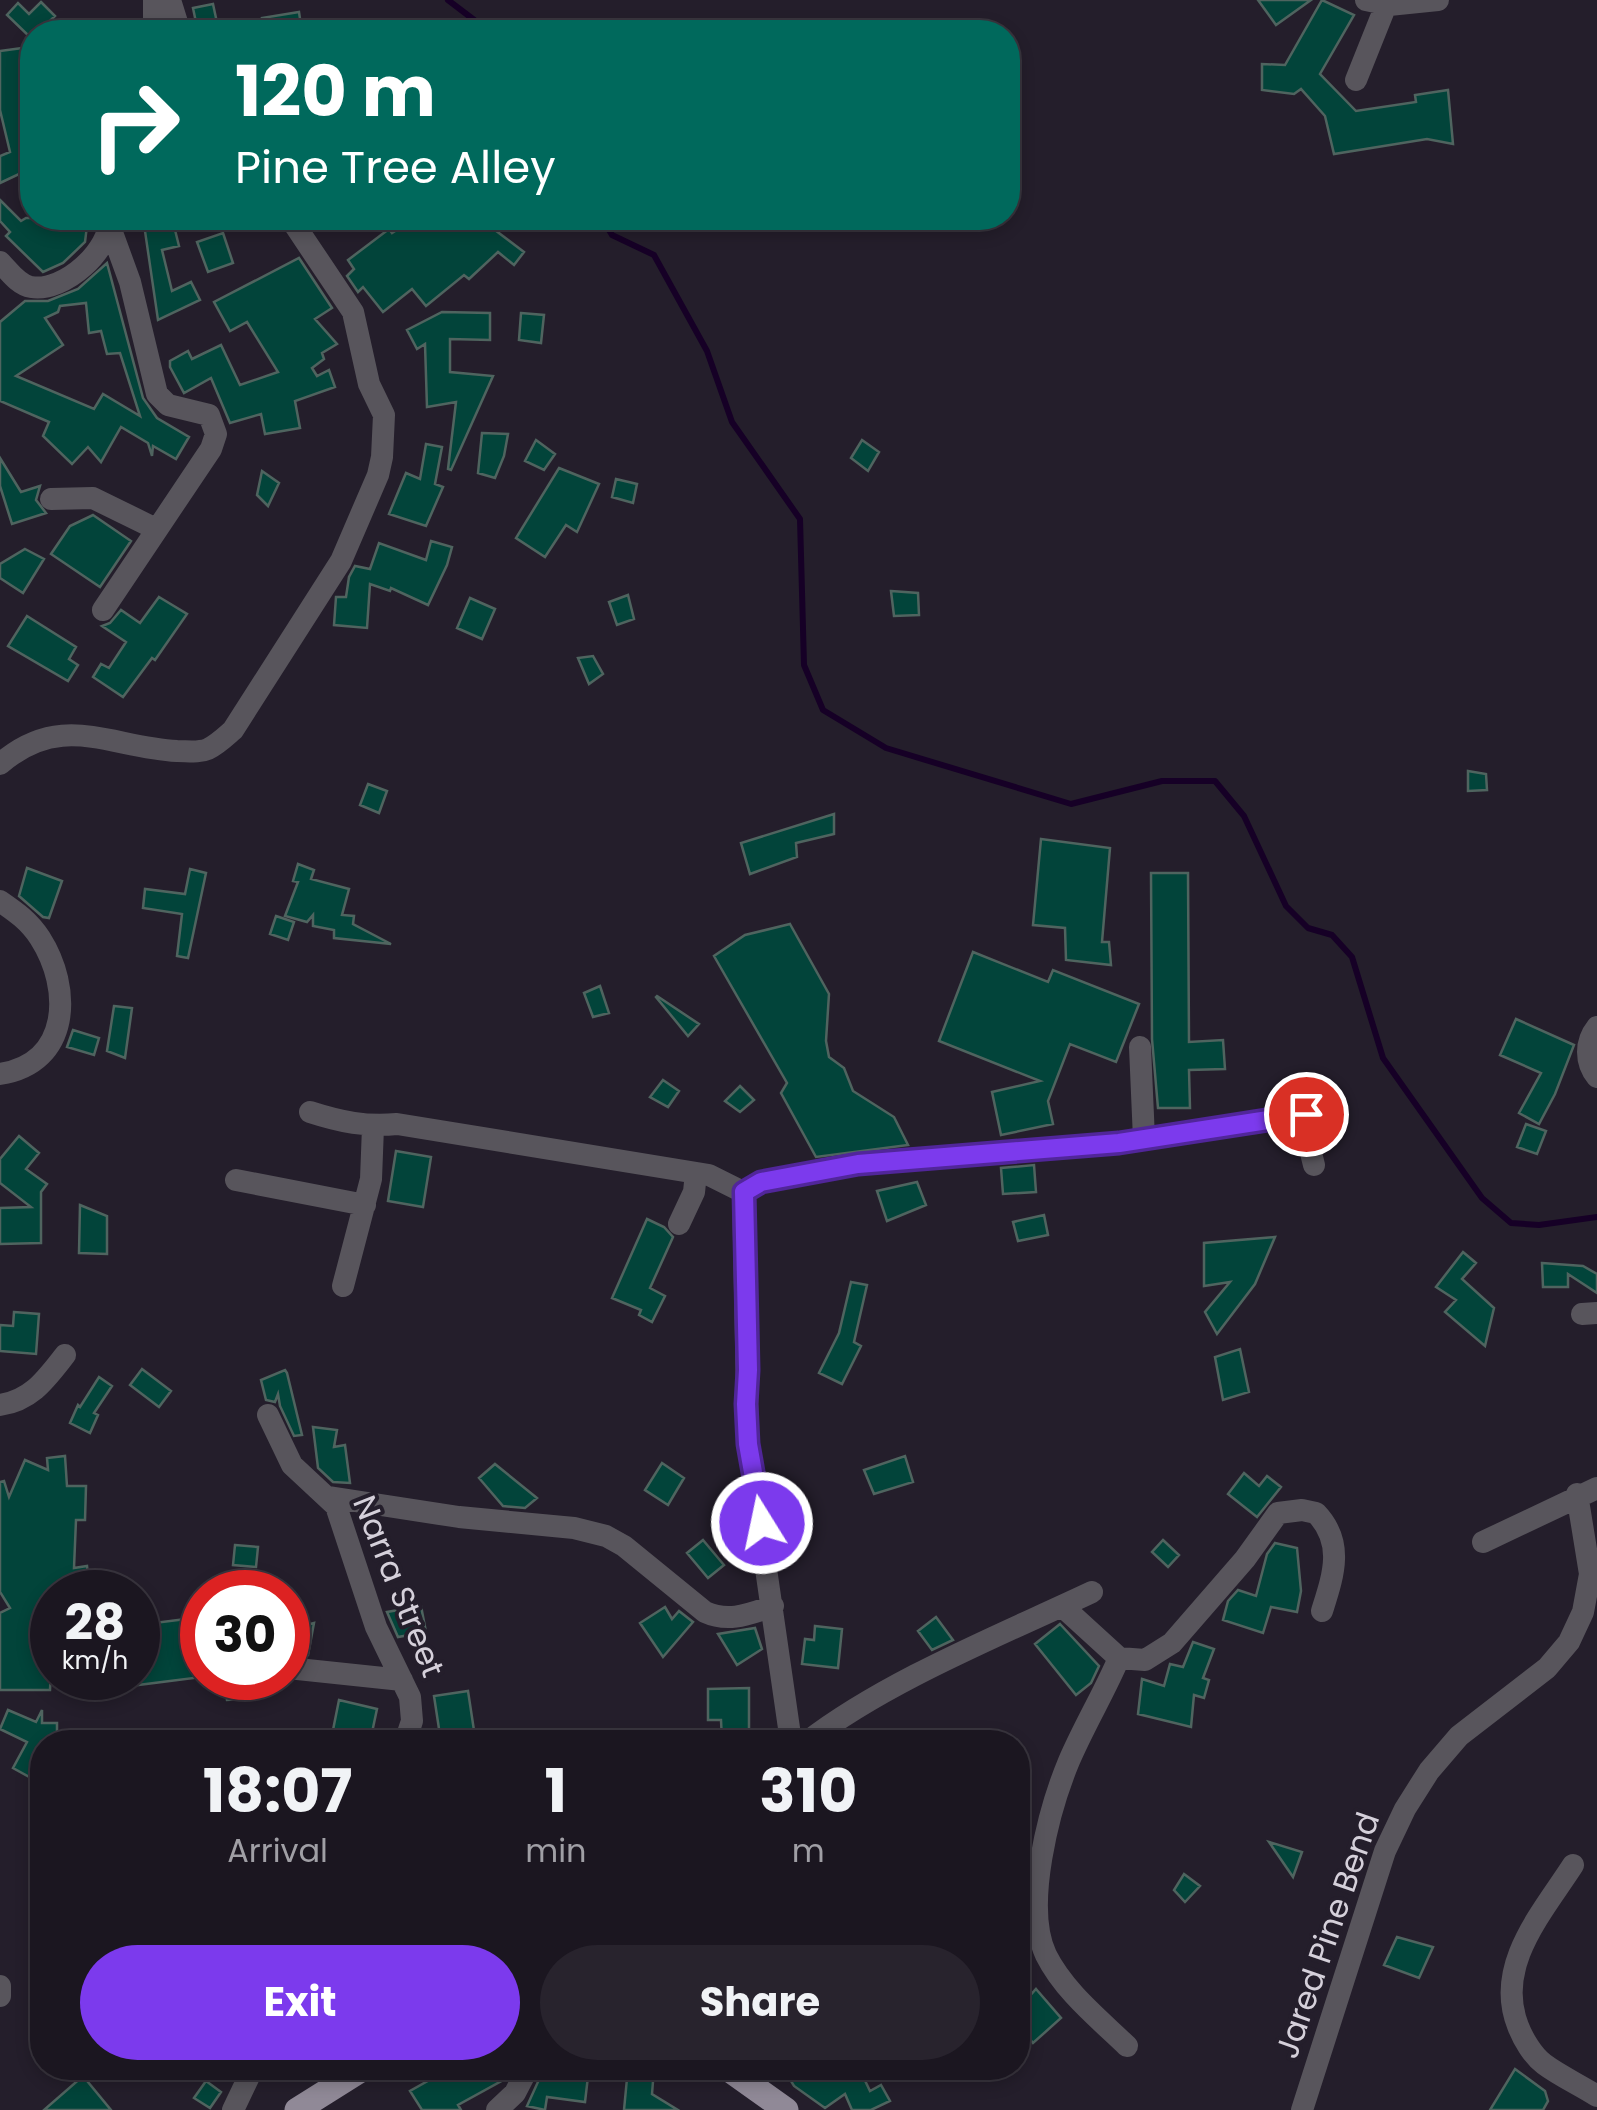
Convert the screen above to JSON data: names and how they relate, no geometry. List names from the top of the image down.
{
  "streets": {
    "street": ["Narra Street", "Jared Pine Bend"]
  },
  "page": {
    "turn": ["120 m", "Pine Tree Alley"],
    "speed": "28 km/h",
    "limit": "30",
    "eta": [
      "18:07",
      "Arrival",
      "1",
      "min",
      "310",
      "m"
    ],
    "buttons": ["Exit", "Share"]
  }
}
